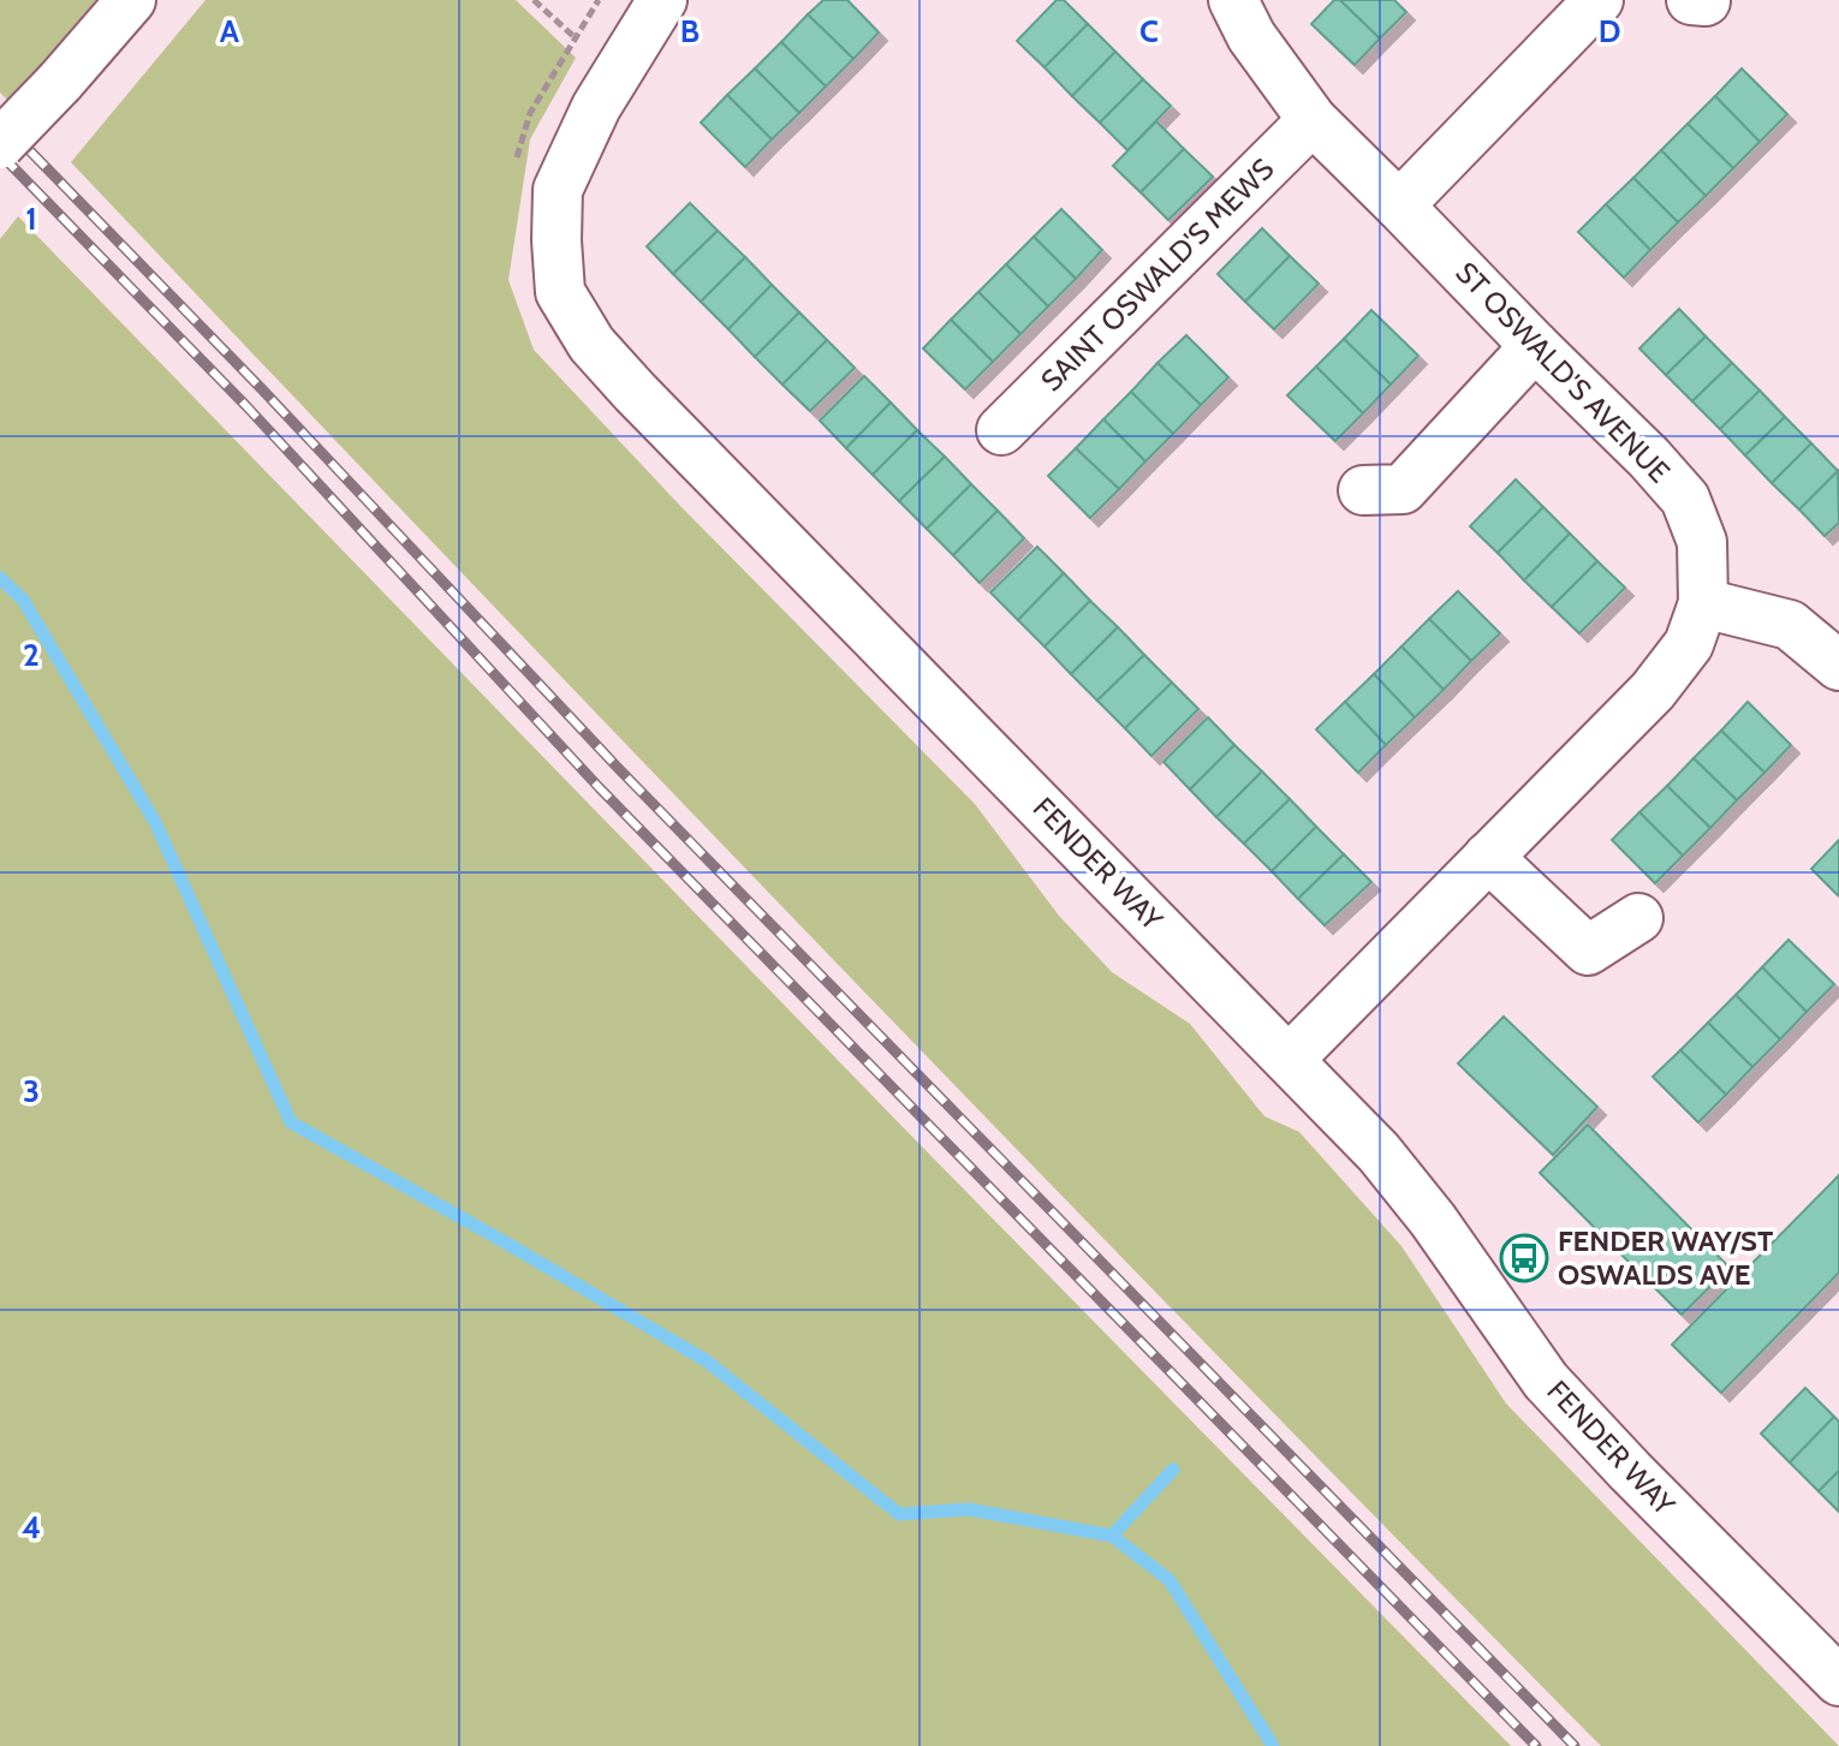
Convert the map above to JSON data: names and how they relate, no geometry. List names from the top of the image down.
{
  "streets": {
    "street": ["SAINT OSWALD'S MEWS", "ST OSWALD'S AVENUE", "FENDER WAY"]
  },
  "crossings": [
    ["SAINT OSWALD'S MEWS", "ST OSWALD'S AVENUE"],
    ["ST OSWALD'S AVENUE", "FENDER WAY"]
  ],
  "places": {
    "bus stop": ["FENDER WAY/ST OSWALDS AVE"]
  },
  "grid": {
    "columns": [
      "A",
      "B",
      "C",
      "D"
    ],
    "rows": [
      "1",
      "2",
      "3",
      "4"
    ]
  }
}
